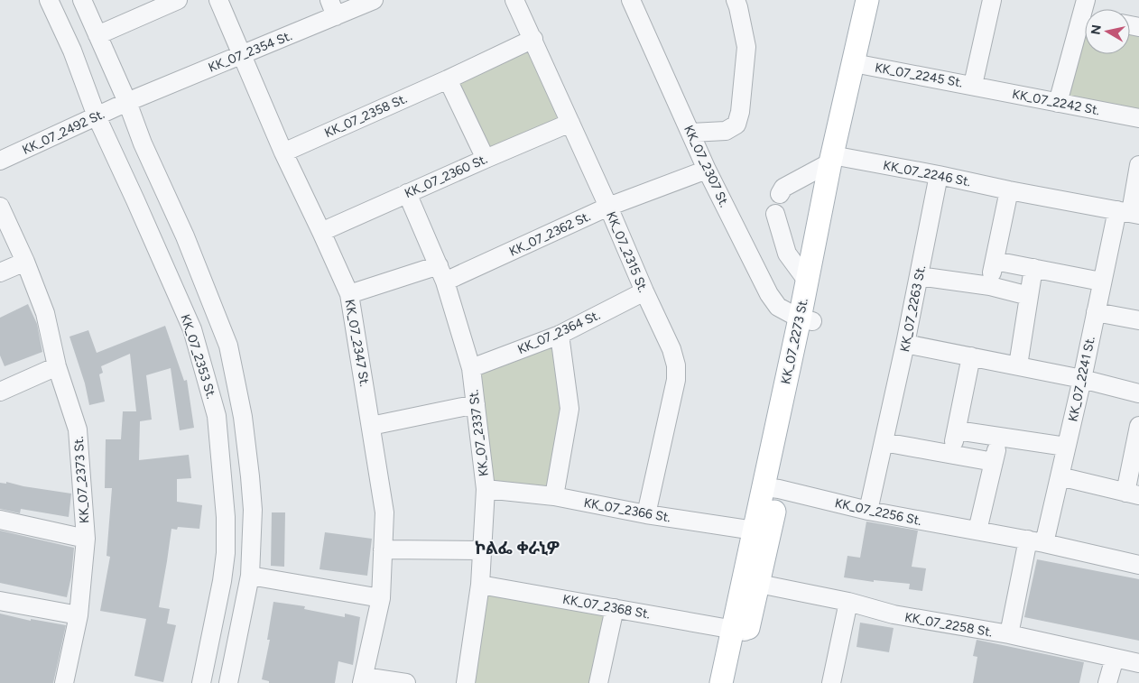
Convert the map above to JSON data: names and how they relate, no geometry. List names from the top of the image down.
{
  "streets": {
    "main road": ["KK_07_2273 St."],
    "street": [
      "KK_07_2354 St.",
      "KK_07_2245 St.",
      "KK_07_2242 St.",
      "KK_07_2358 St.",
      "KK_07_2492 St.",
      "KK_07_2307 St.",
      "KK_07_2246 St.",
      "KK_07_2360 St.",
      "KK_07_2362 St.",
      "KK_07_2315 St.",
      "KK_07_2263 St.",
      "KK_07_2364 St.",
      "KK_07_2347 St.",
      "KK_07_2353 St.",
      "KK_07_2241 St.",
      "KK_07_2337 St.",
      "KK_07_2373 St.",
      "KK_07_2366 St.",
      "KK_07_2256 St.",
      "KK_07_2368 St.",
      "KK_07_2258 St."
    ]
  },
  "crossings": [
    ["KK_07_2354 St.", "KK_07_2492 St."],
    ["KK_07_2354 St.", "KK_07_2347 St."],
    ["KK_07_2245 St.", "KK_07_2242 St."],
    ["KK_07_2245 St.", "KK_07_2273 St."],
    ["KK_07_2358 St.", "KK_07_2315 St."],
    ["KK_07_2358 St.", "KK_07_2347 St."],
    ["KK_07_2492 St.", "KK_07_2353 St."],
    ["KK_07_2307 St.", "KK_07_2362 St."],
    ["KK_07_2307 St.", "KK_07_2273 St."],
    ["KK_07_2246 St.", "KK_07_2263 St."],
    ["KK_07_2246 St.", "KK_07_2273 St."],
    ["KK_07_2246 St.", "KK_07_2241 St."],
    ["KK_07_2360 St.", "KK_07_2315 St."],
    ["KK_07_2360 St.", "KK_07_2347 St."],
    ["KK_07_2360 St.", "KK_07_2337 St."],
    ["KK_07_2362 St.", "KK_07_2315 St."],
    ["KK_07_2362 St.", "KK_07_2337 St."],
    ["KK_07_2315 St.", "KK_07_2364 St."],
    ["KK_07_2315 St.", "KK_07_2366 St."],
    ["KK_07_2263 St.", "KK_07_2256 St."],
    ["KK_07_2364 St.", "KK_07_2337 St."],
    ["KK_07_2273 St.", "KK_07_2366 St."],
    ["KK_07_2273 St.", "KK_07_2256 St."],
    ["KK_07_2273 St.", "KK_07_2368 St."],
    ["KK_07_2273 St.", "KK_07_2258 St."],
    ["KK_07_2241 St.", "KK_07_2256 St."],
    ["KK_07_2241 St.", "KK_07_2258 St."],
    ["KK_07_2337 St.", "KK_07_2366 St."],
    ["KK_07_2337 St.", "KK_07_2368 St."]
  ],
  "districts": ["ኮልፌ ቀራኒዎ"],
  "north": "left"
}
